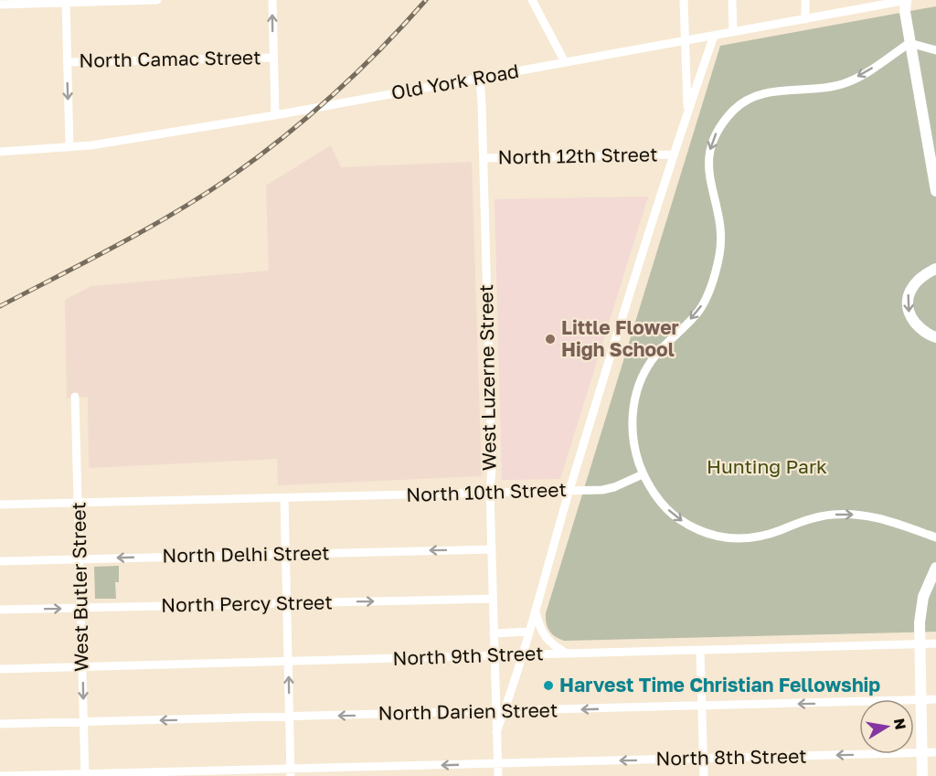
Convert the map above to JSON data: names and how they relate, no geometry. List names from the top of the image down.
{
  "streets": {
    "street": [
      "North Camac Street",
      "Old York Road",
      "North 12th Street",
      "West Luzerne Street",
      "North 10th Street",
      "North Delhi Street",
      "West Butler Street",
      "North Percy Street",
      "North 9th Street",
      "North Darien Street",
      "North 8th Street"
    ]
  },
  "crossings": [
    ["Old York Road", "West Luzerne Street"],
    ["North 12th Street", "West Luzerne Street"],
    ["West Luzerne Street", "North 10th Street"],
    ["West Luzerne Street", "North Delhi Street"],
    ["West Luzerne Street", "North Percy Street"],
    ["West Luzerne Street", "North 9th Street"],
    ["West Luzerne Street", "North Darien Street"],
    ["North 10th Street", "West Butler Street"],
    ["North Delhi Street", "West Butler Street"],
    ["West Butler Street", "North Percy Street"],
    ["West Butler Street", "North 9th Street"],
    ["West Butler Street", "North Darien Street"],
    ["West Butler Street", "North 8th Street"]
  ],
  "one_way": [
    "North Delhi Street",
    "North Percy Street",
    "North Darien Street",
    "North 8th Street"
  ],
  "parks": ["Hunting Park"],
  "places": ["Little Flower High School", "Harvest Time Christian Fellowship"],
  "north": "right"
}
